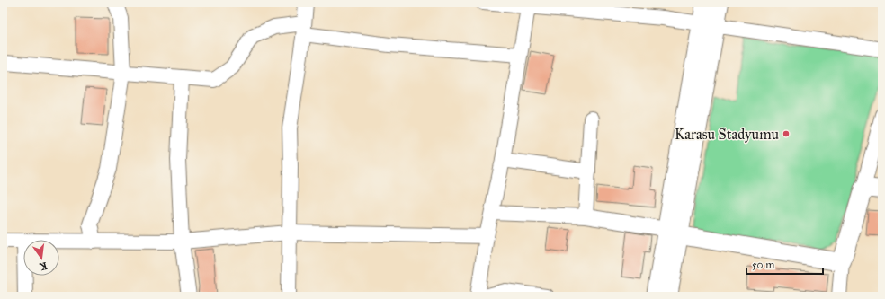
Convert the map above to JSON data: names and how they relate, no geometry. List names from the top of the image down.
{
  "places": ["Karasu Stadyumu"],
  "scale_bar": "50 m",
  "north": "bottom"
}
